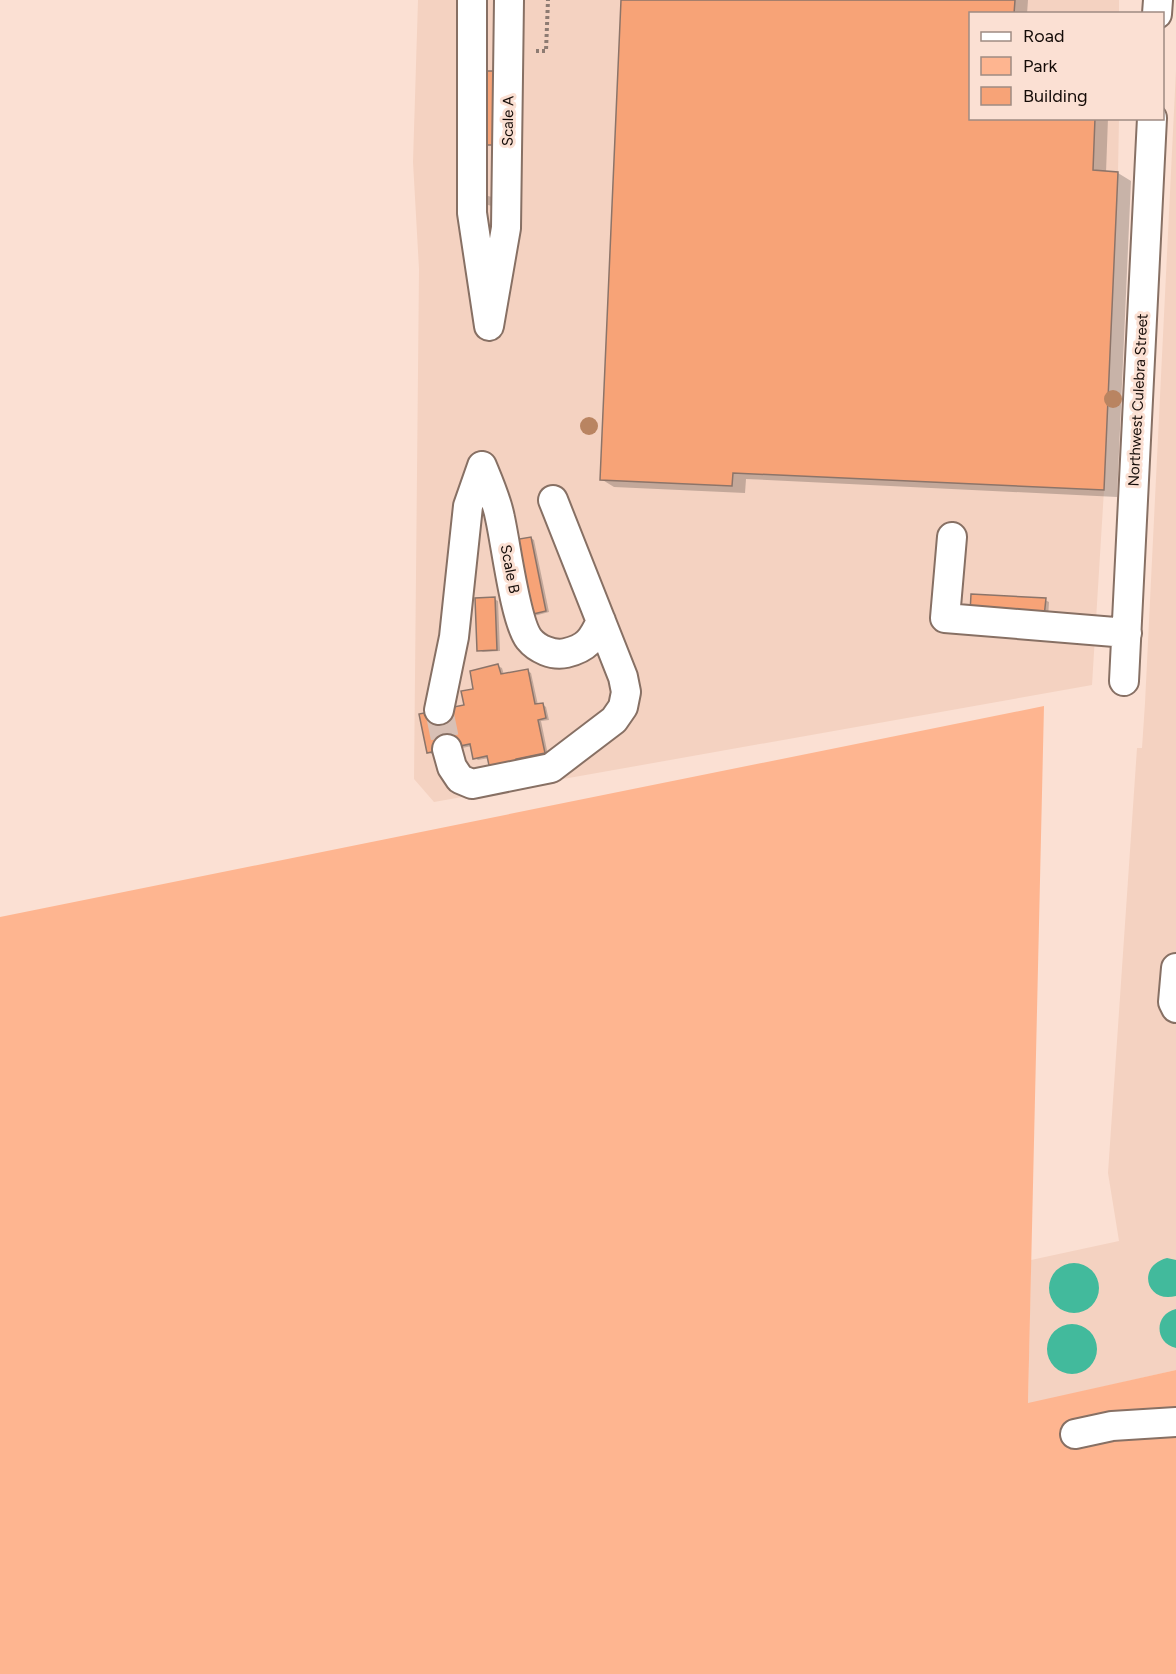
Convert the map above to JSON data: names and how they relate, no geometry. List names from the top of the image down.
{
  "streets": {
    "lane": ["Scale A", "Northwest Culebra Street", "Scale B"]
  },
  "legend": ["Road", "Park", "Building"]
}
